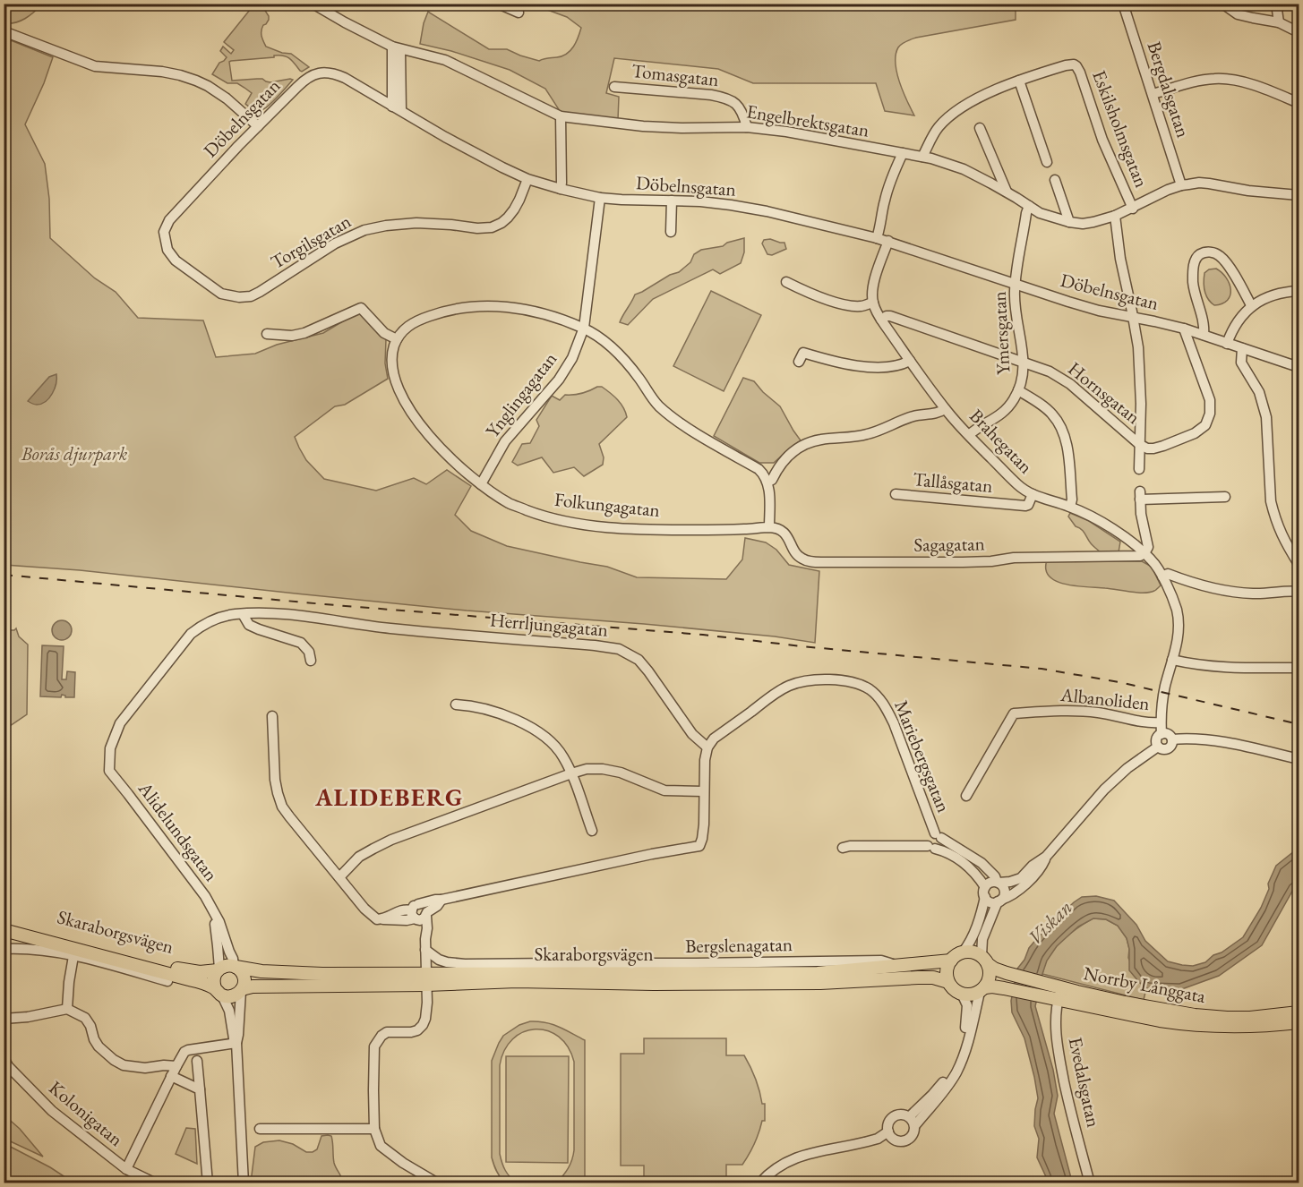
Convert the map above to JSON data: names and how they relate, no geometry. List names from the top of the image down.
{
  "streets": {
    "main road": ["Skaraborgsvägen", "Norrby Långgata"],
    "street": [
      "Tomasgatan",
      "Bergdalsgatan",
      "Döbelnsgatan",
      "Engelbrektsgatan",
      "Eskilsholmsgatan",
      "Torgilsgatan",
      "Ymersgatan",
      "Hornsgatan",
      "Ynglingagatan",
      "Brahegatan",
      "Tallåsgatan",
      "Folkungagatan",
      "Sagagatan",
      "Herrljungagatan",
      "Albanoliden",
      "Mariebergsgatan",
      "Alidelundsgatan",
      "Bergslenagatan",
      "Evedalsgatan",
      "Kolonigatan"
    ]
  },
  "crossings": [
    ["Tomasgatan", "Engelbrektsgatan"],
    ["Bergdalsgatan", "Engelbrektsgatan"],
    ["Döbelnsgatan", "Torgilsgatan"],
    ["Döbelnsgatan", "Ymersgatan"],
    ["Döbelnsgatan", "Hornsgatan"],
    ["Döbelnsgatan", "Ynglingagatan"],
    ["Engelbrektsgatan", "Eskilsholmsgatan"],
    ["Engelbrektsgatan", "Ymersgatan"],
    ["Ymersgatan", "Hornsgatan"],
    ["Ymersgatan", "Brahegatan"],
    ["Hornsgatan", "Brahegatan"],
    ["Ynglingagatan", "Folkungagatan"],
    ["Brahegatan", "Tallåsgatan"],
    ["Brahegatan", "Sagagatan"],
    ["Folkungagatan", "Sagagatan"],
    ["Herrljungagatan", "Mariebergsgatan"],
    ["Herrljungagatan", "Alidelundsgatan"],
    ["Alidelundsgatan", "Skaraborgsvägen"],
    ["Skaraborgsvägen", "Bergslenagatan"],
    ["Skaraborgsvägen", "Norrby Långgata"],
    ["Norrby Långgata", "Evedalsgatan"]
  ],
  "districts": ["ALIDEBERG"],
  "water": ["Viskan"],
  "parks": ["Borås djurpark"]
}
